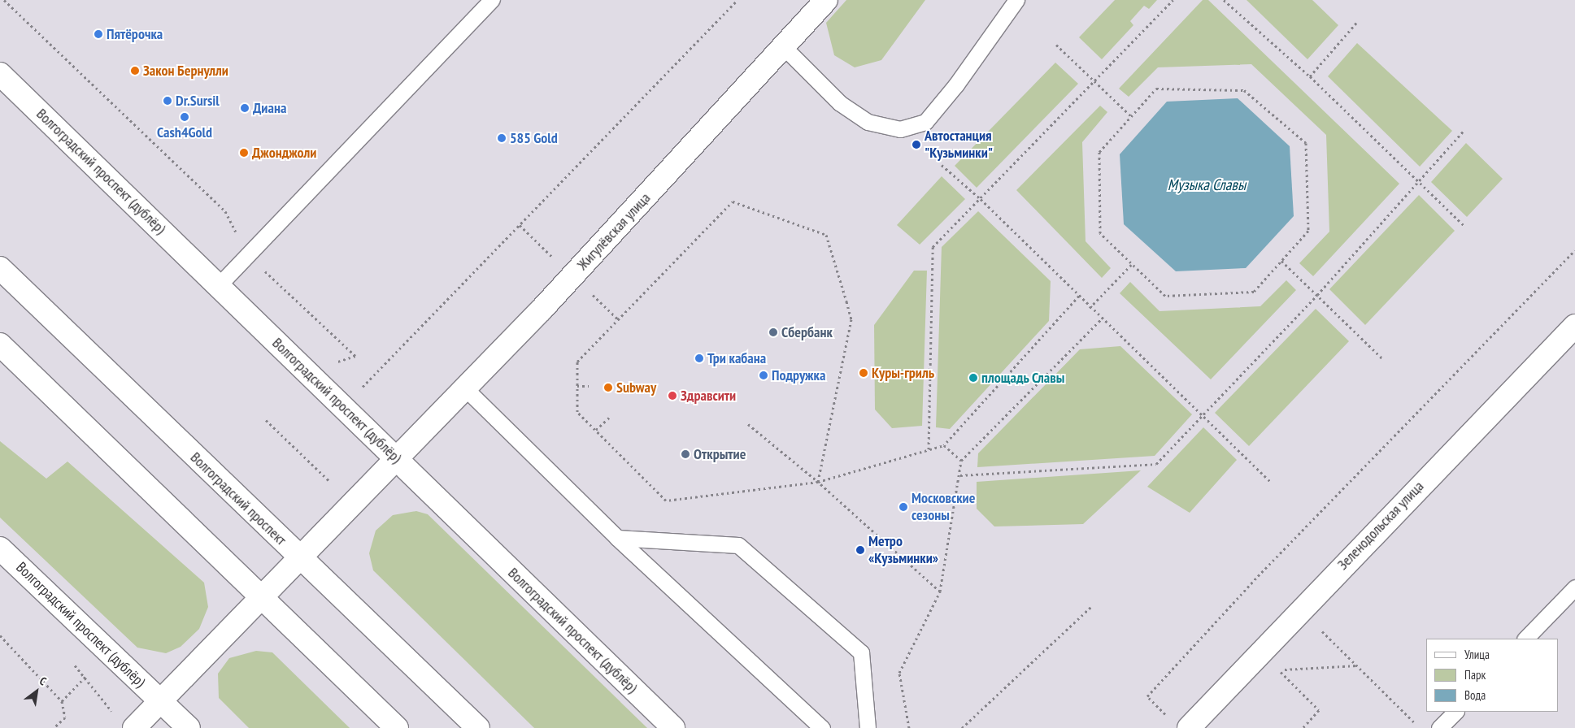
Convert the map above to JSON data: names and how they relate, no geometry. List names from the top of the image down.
{
  "streets": {
    "street": [
      "Волгоградский проспект (дублёр)",
      "Жигулёвская улица",
      "Волгоградский проспект",
      "Зеленодольская улица"
    ]
  },
  "crossings": [
    ["Волгоградский проспект (дублёр)", "Жигулёвская улица"],
    ["Жигулёвская улица", "Волгоградский проспект"]
  ],
  "water": ["Музыка Славы"],
  "places": [
    "Пятёрочка",
    "Закон Бернулли",
    "Dr.Sursil",
    "Диана",
    "Cash4Gold",
    "585 Gold",
    "Автостанция \"Кузьминки\"",
    "Джонджоли",
    "Сбербанк",
    "Три кабана",
    "Куры-гриль",
    "Подружка",
    "площадь Славы",
    "Subway",
    "Здравсити",
    "Открытие",
    "Московские сезоны",
    "Метро «Кузьминки»"
  ],
  "legend": ["Улица", "Парк", "Вода"],
  "north": "top right"
}
